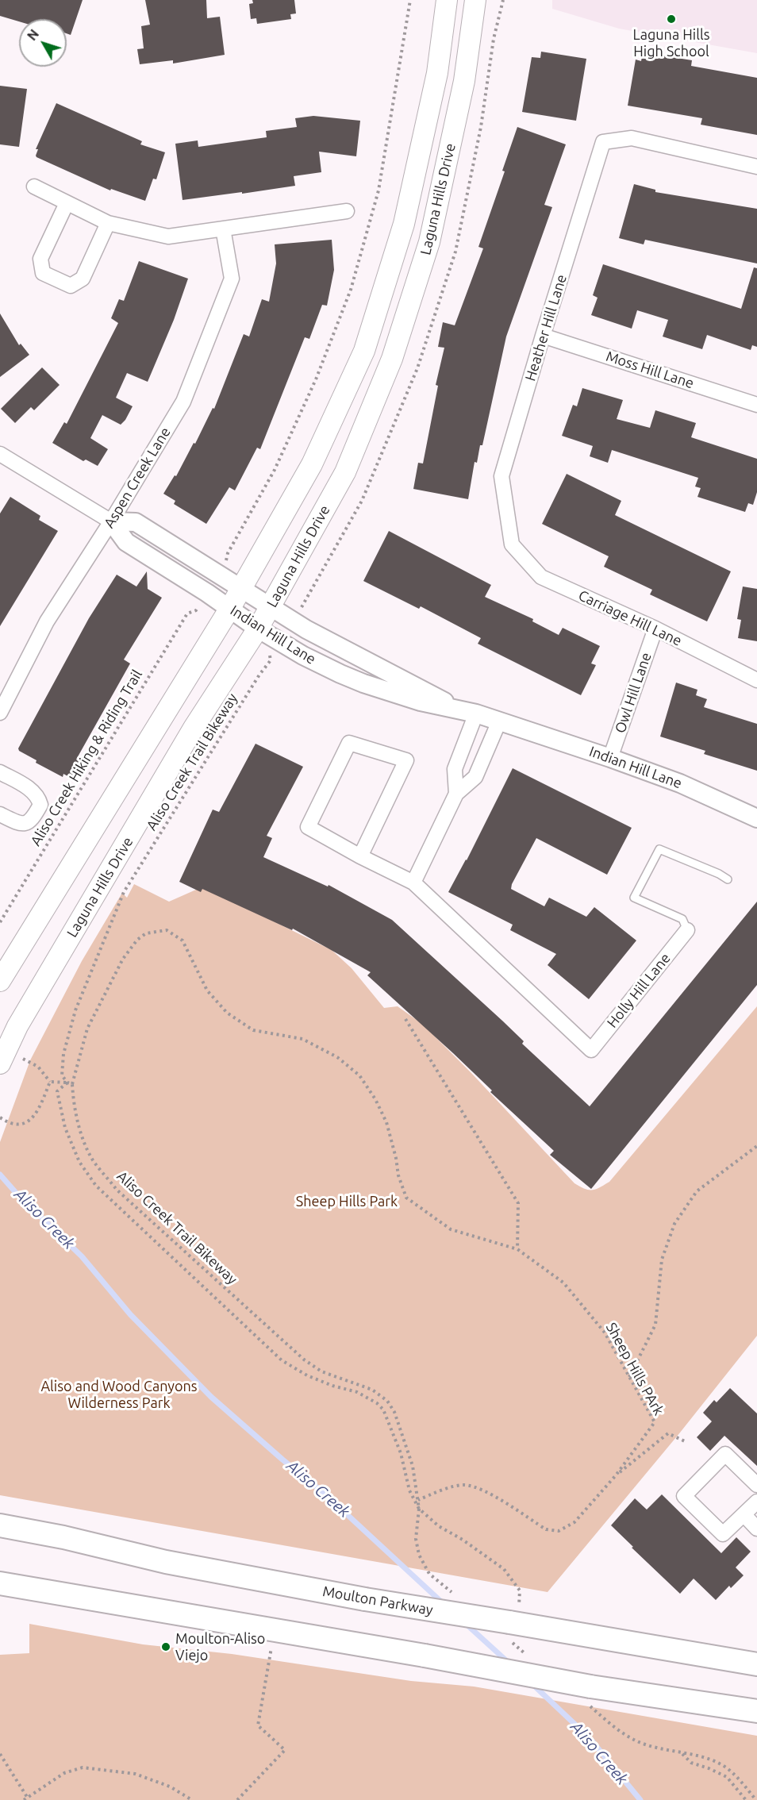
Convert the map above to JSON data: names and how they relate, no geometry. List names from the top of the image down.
{
  "streets": {
    "main road": ["Laguna Hills Drive", "Moulton Parkway"],
    "street": [
      "Heather Hill Lane",
      "Moss Hill Lane",
      "Aspen Creek Lane",
      "Carriage Hill Lane",
      "Indian Hill Lane",
      "Owl Hill Lane",
      "Holly Hill Lane"
    ],
    "path": ["Aliso Creek Hiking & Riding Trail", "Aliso Creek Trail Bikeway", "Sheep Hills PArk"]
  },
  "crossings": [
    ["Laguna Hills Drive", "Indian Hill Lane"],
    ["Heather Hill Lane", "Moss Hill Lane"],
    ["Heather Hill Lane", "Carriage Hill Lane"],
    ["Aspen Creek Lane", "Indian Hill Lane"],
    ["Carriage Hill Lane", "Owl Hill Lane"],
    ["Indian Hill Lane", "Owl Hill Lane"],
    ["Aliso Creek Trail Bikeway", "Sheep Hills PArk"]
  ],
  "water": ["Aliso Creek"],
  "parks": ["Sheep Hills Park", "Aliso and Wood Canyons Wilderness Park"],
  "places": ["Laguna Hills High School", "Moulton-Aliso Viejo"],
  "north": "top left"
}
